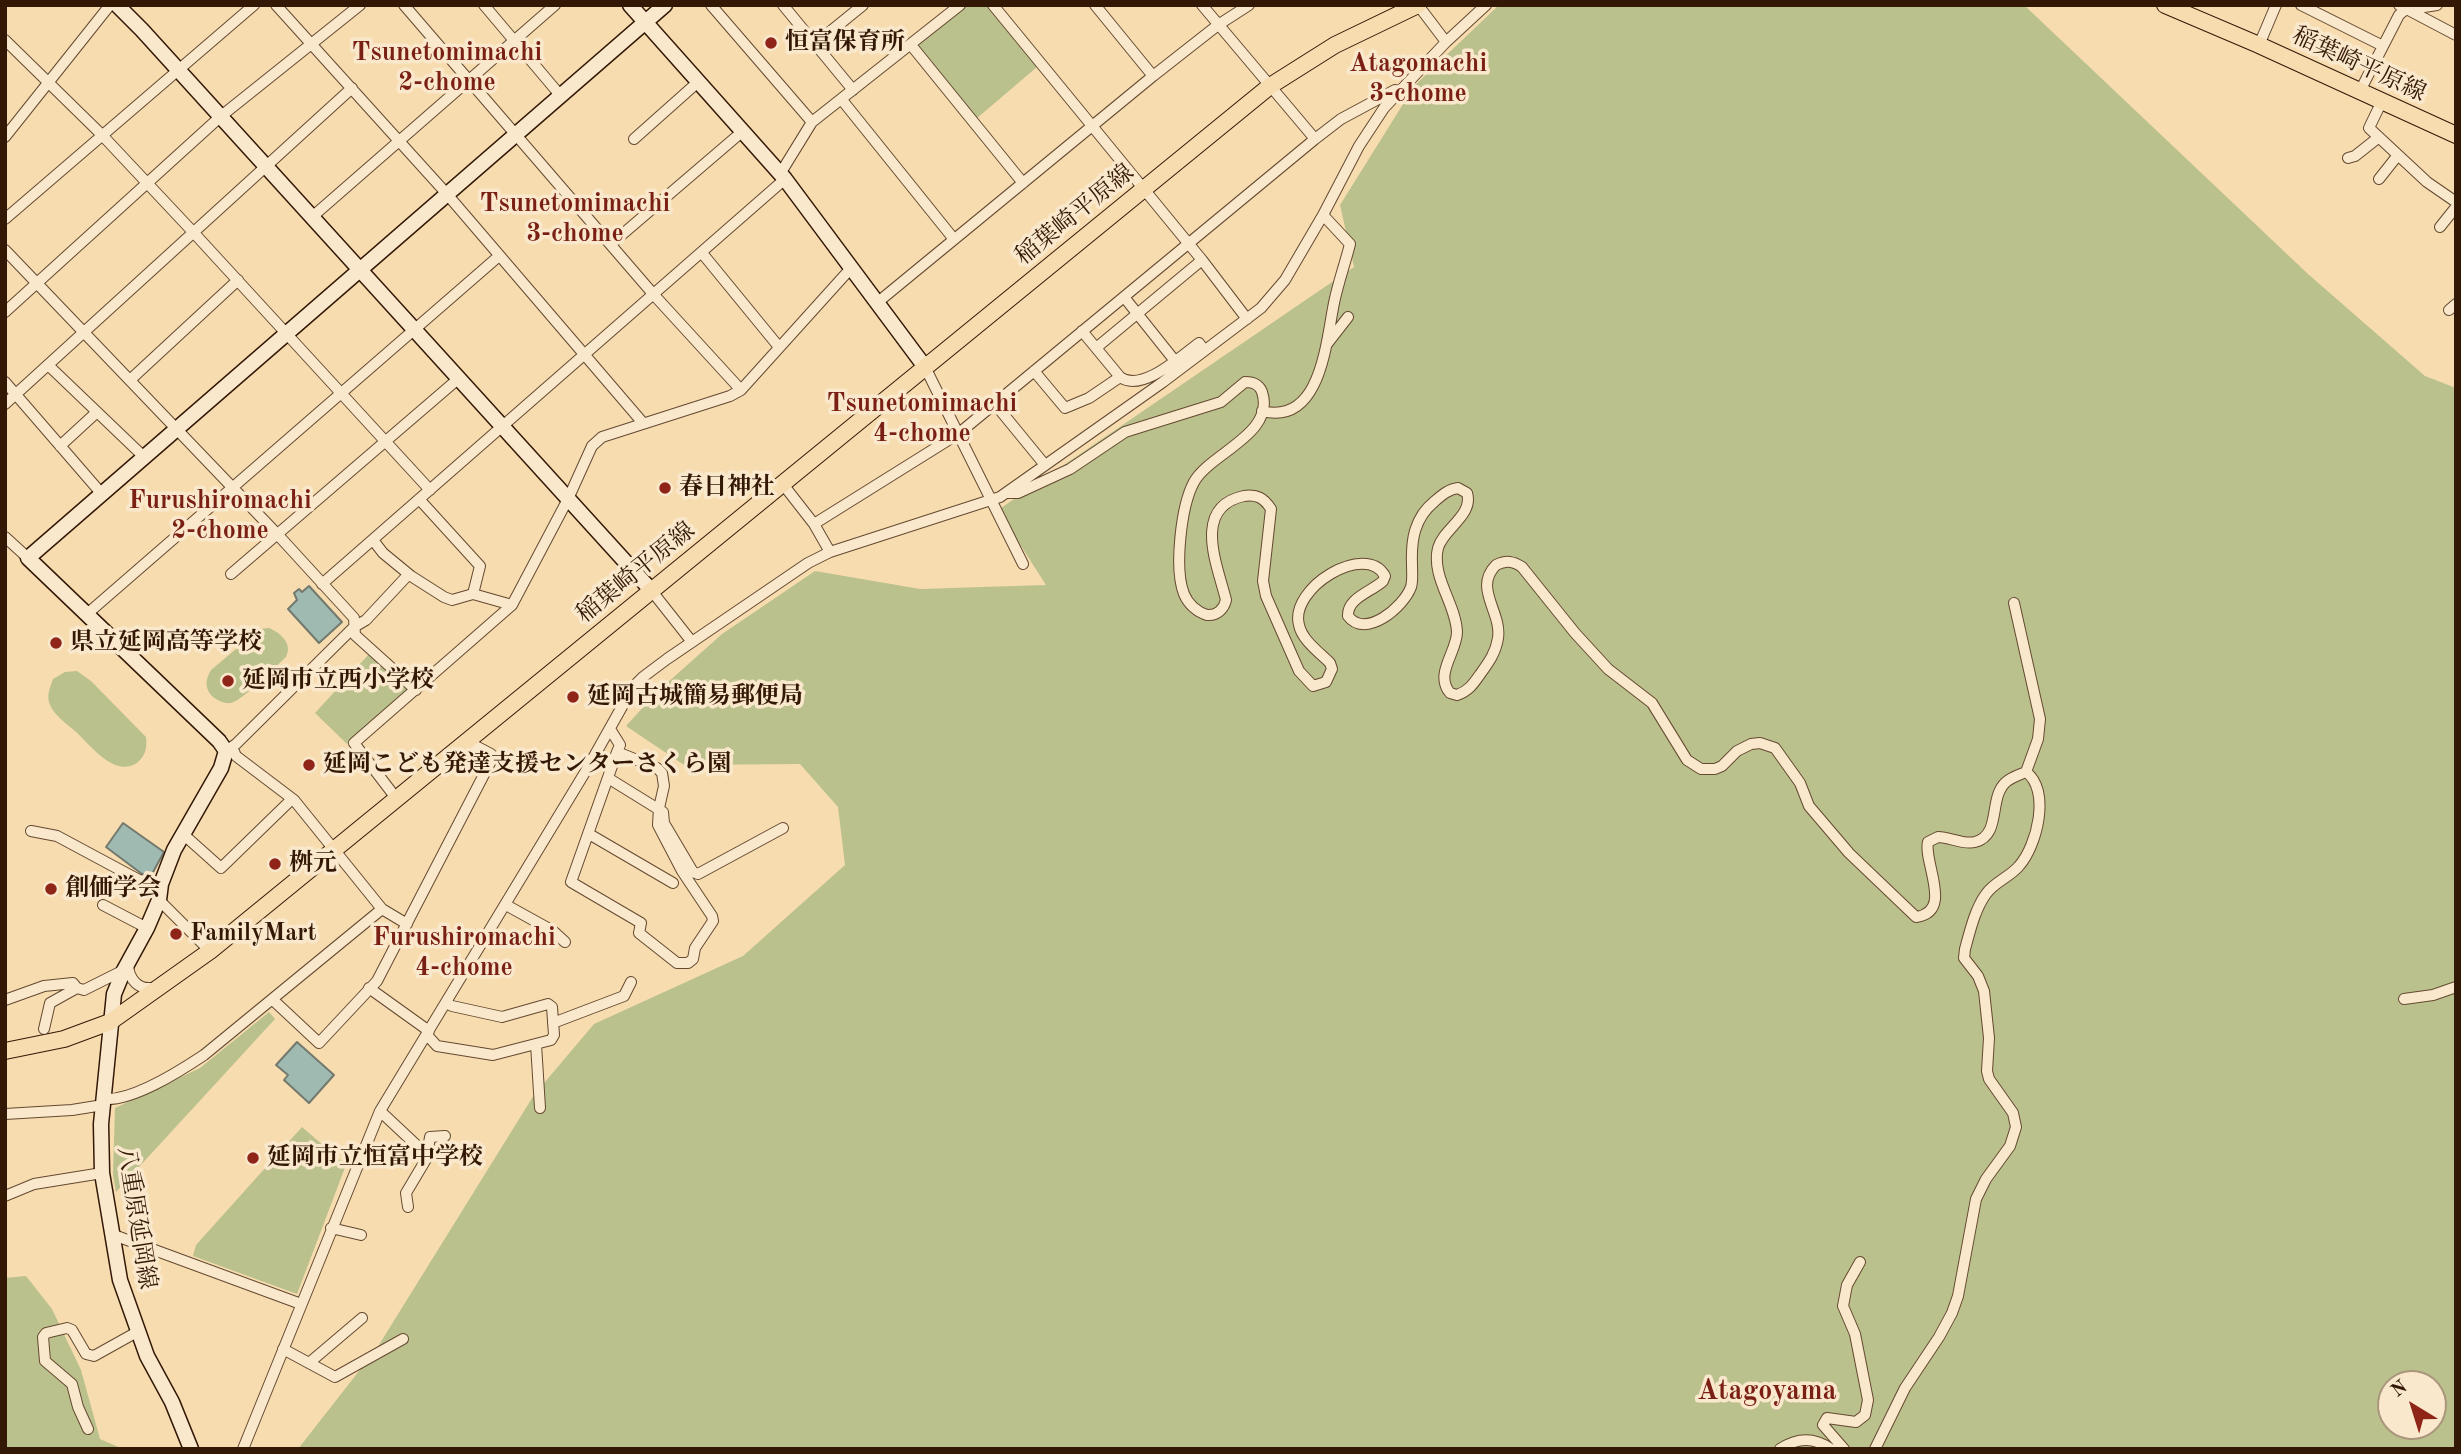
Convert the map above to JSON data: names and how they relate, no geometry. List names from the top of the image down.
{
  "streets": {
    "main road": ["稲葉崎平原線"],
    "street": ["八重原延岡線"]
  },
  "crossings": [
    ["稲葉崎平原線", "八重原延岡線"]
  ],
  "districts": [
    "Tsunetomimachi 2-chome",
    "Atagomachi 3-chome",
    "Tsunetomimachi 3-chome",
    "Tsunetomimachi 4-chome",
    "Furushiromachi 2-chome",
    "Furushiromachi 4-chome",
    "Atagoyama"
  ],
  "places": [
    "恒富保育所",
    "春日神社",
    "県立延岡高等学校",
    "延岡市立西小学校",
    "延岡古城簡易郵便局",
    "延岡こども発達支援センターさくら園",
    "桝元",
    "創価学会",
    "FamilyMart",
    "延岡市立恒富中学校"
  ],
  "north": "top left"
}
